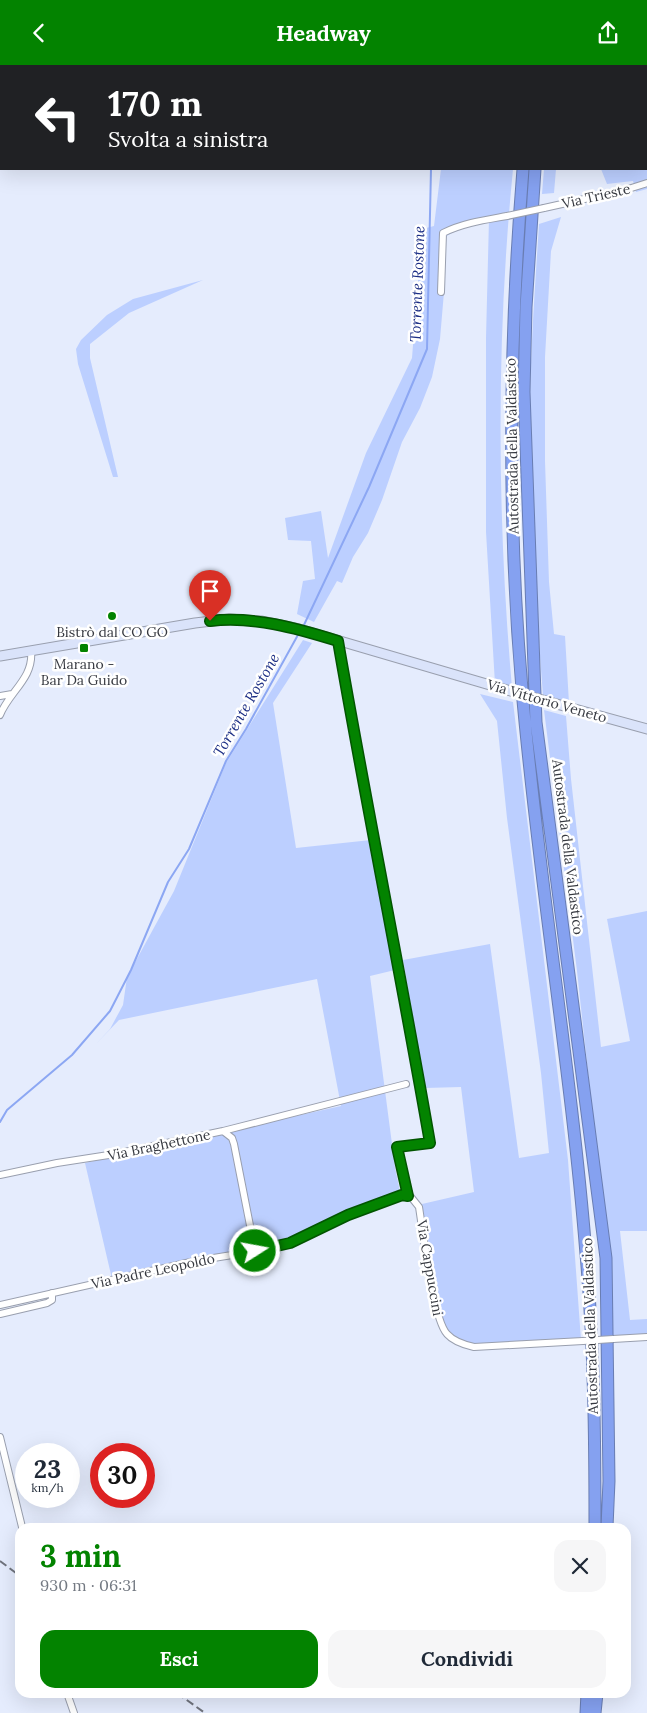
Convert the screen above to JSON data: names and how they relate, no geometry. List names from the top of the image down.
{
  "streets": {
    "highway": ["Autostrada della Valdastico"],
    "main road": ["Via Vittorio Veneto"],
    "street": [
      "Via Trieste",
      "Via Braghettone",
      "Via Cappuccini",
      "Via Padre Leopoldo"
    ]
  },
  "crossings": [
    ["Via Vittorio Veneto", "Via Cappuccini"],
    ["Via Braghettone", "Via Padre Leopoldo"]
  ],
  "water": ["Torrente Rostone"],
  "places": {
    "other": ["Bistrò dal CO GO"],
    "transit": ["Marano - Bar Da Guido"]
  },
  "page": {
    "header": "Headway",
    "turn": ["170 m", "Svolta a sinistra"],
    "speed": "23 km/h",
    "limit": "30",
    "heading": ["3 min", "930 m · 06:31"],
    "buttons": ["Esci", "Condividi"]
  }
}
